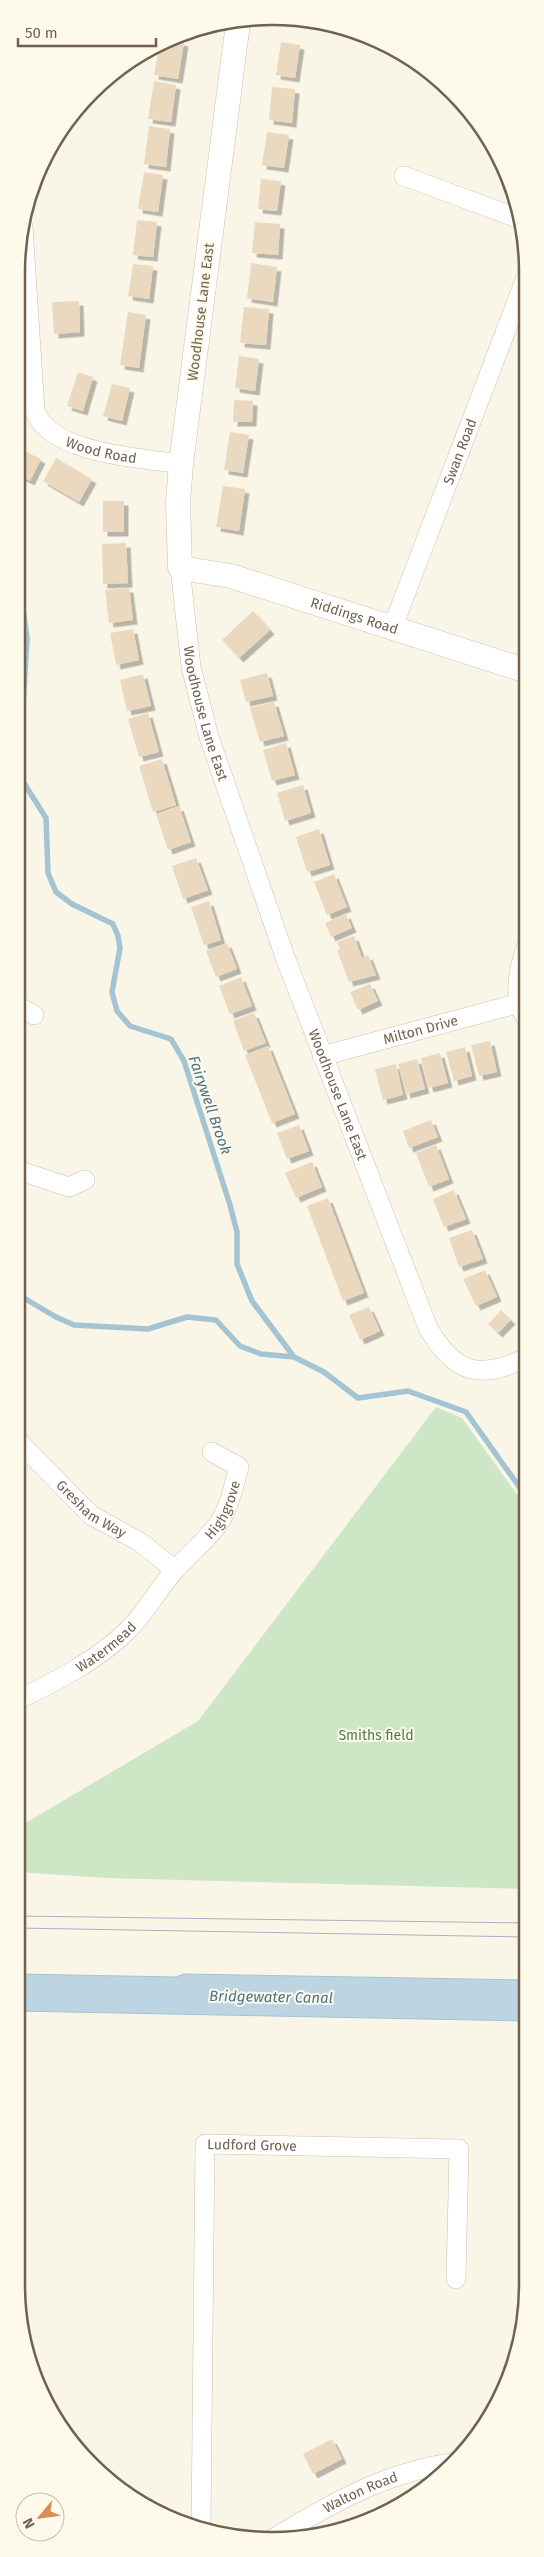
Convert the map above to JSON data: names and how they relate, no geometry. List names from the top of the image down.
{
  "streets": {
    "street": [
      "Woodhouse Lane East",
      "Wood Road",
      "Swan Road",
      "Riddings Road",
      "Milton Drive",
      "Gresham Way",
      "Highgrove",
      "Watermead",
      "Ludford Grove",
      "Walton Road"
    ]
  },
  "crossings": [
    ["Woodhouse Lane East", "Wood Road"],
    ["Woodhouse Lane East", "Riddings Road"],
    ["Woodhouse Lane East", "Milton Drive"],
    ["Swan Road", "Riddings Road"],
    ["Gresham Way", "Highgrove"],
    ["Gresham Way", "Watermead"],
    ["Highgrove", "Watermead"]
  ],
  "water": ["Fairywell Brook", "Bridgewater Canal"],
  "parks": ["Smiths field"],
  "scale_bar": "50 m",
  "north": "bottom left"
}
